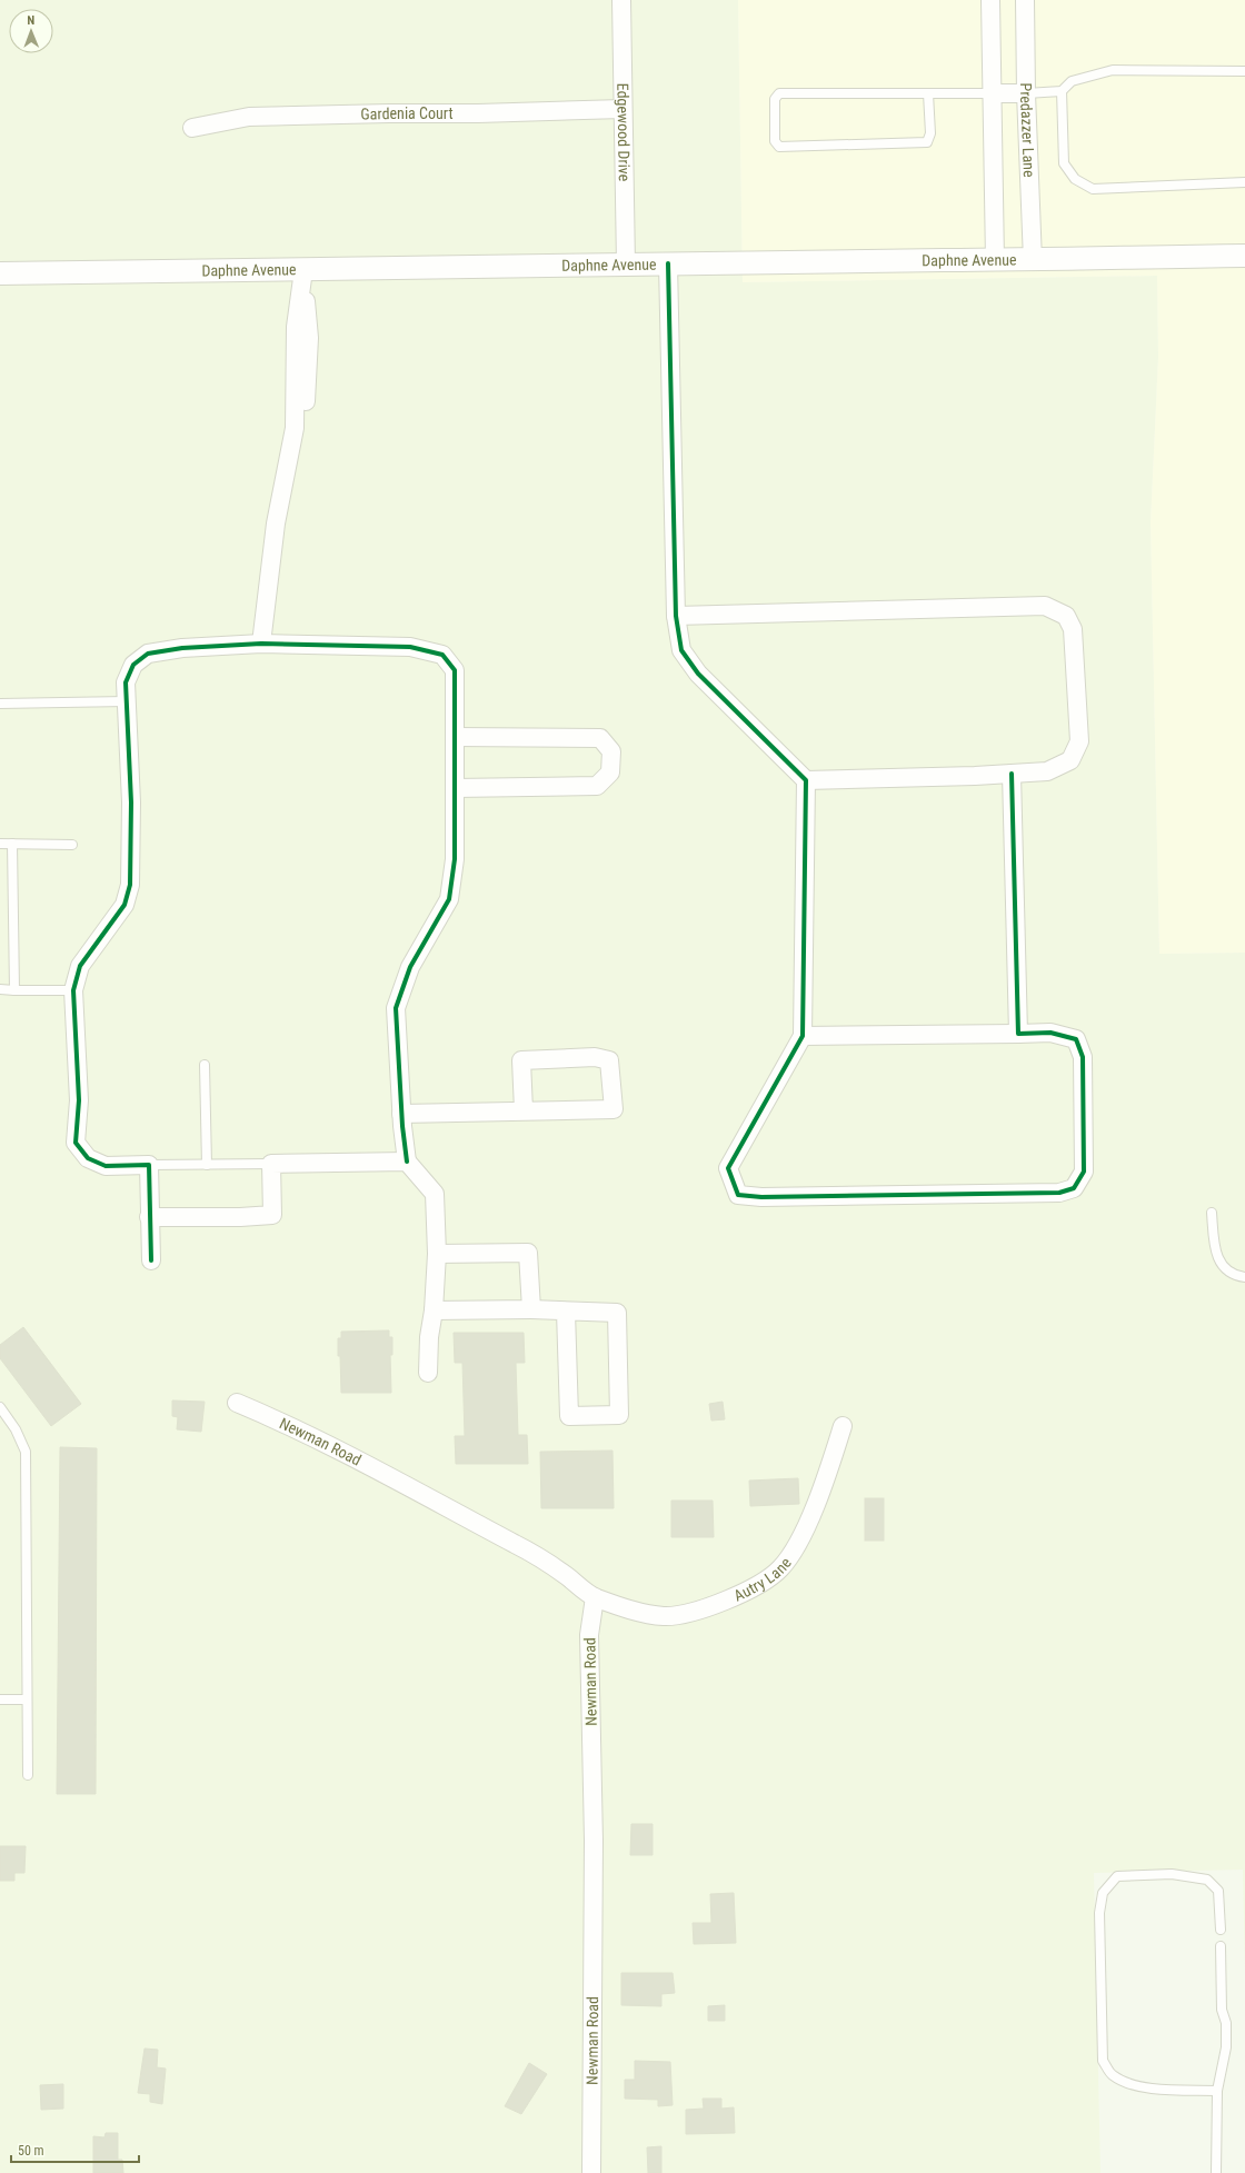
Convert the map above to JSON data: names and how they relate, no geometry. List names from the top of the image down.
{
  "streets": {
    "street": [
      "Gardenia Court",
      "Predazzer Lane",
      "Edgewood Drive",
      "Daphne Avenue",
      "Newman Road",
      "Autry Lane"
    ]
  },
  "crossings": [
    ["Gardenia Court", "Edgewood Drive"],
    ["Predazzer Lane", "Daphne Avenue"],
    ["Edgewood Drive", "Daphne Avenue"],
    ["Newman Road", "Autry Lane"]
  ],
  "scale_bar": "50 m",
  "north": "top"
}
